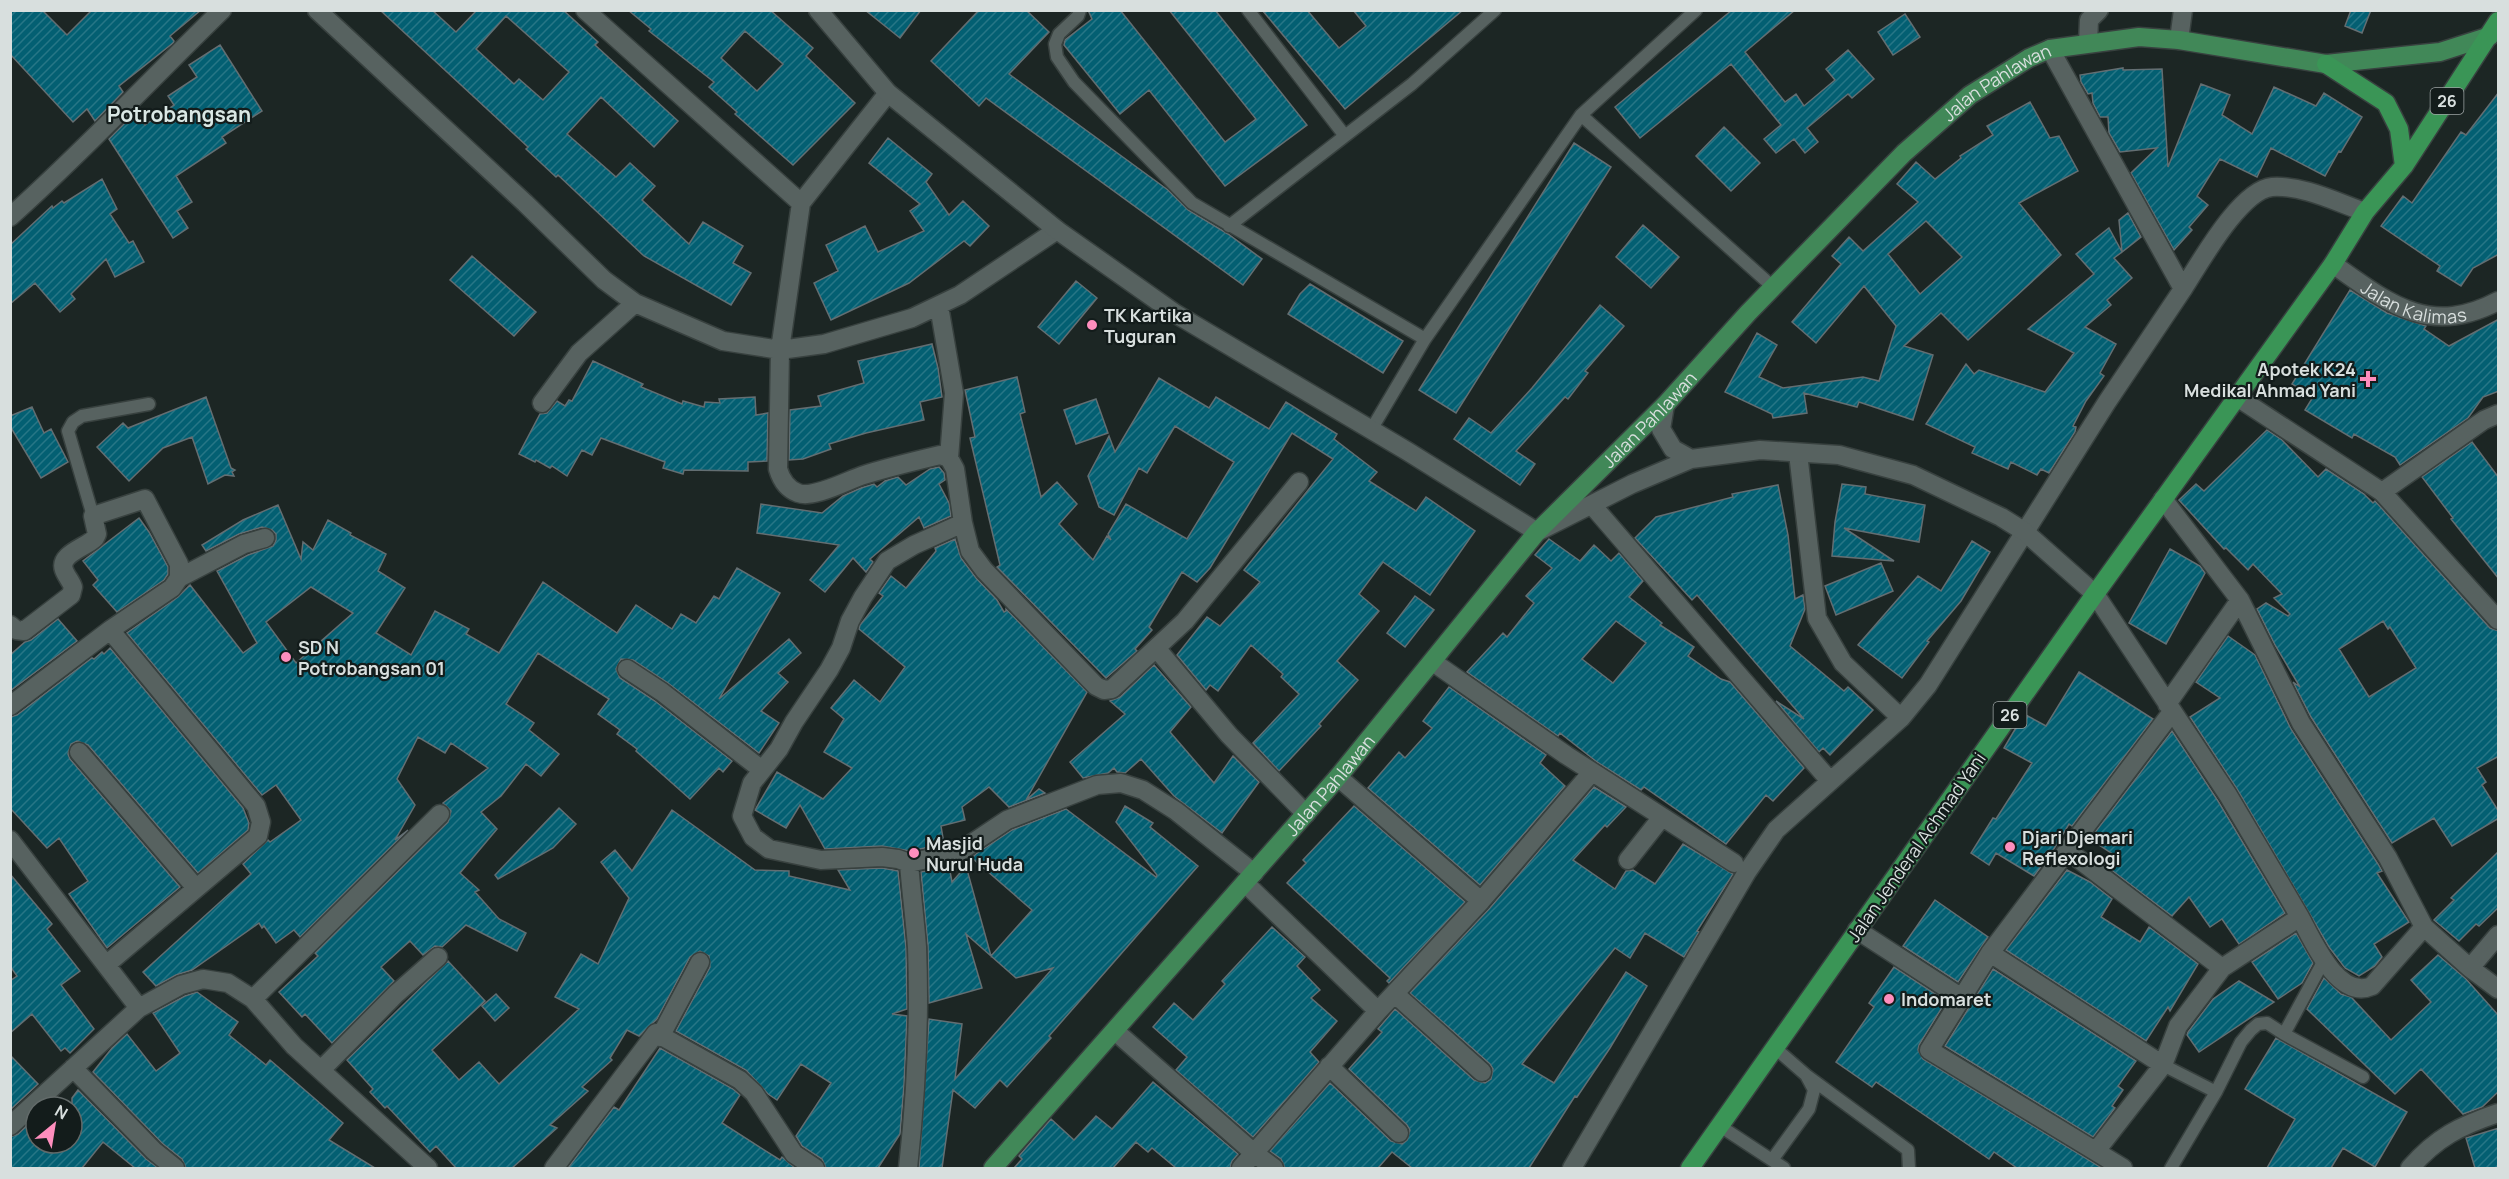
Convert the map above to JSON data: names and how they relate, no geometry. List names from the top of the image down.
{
  "streets": {
    "highway": ["26", "Jalan Jenderal Achmad Yani"],
    "main road": ["Jalan Pahlawan"],
    "street": ["Jalan Kalimas"]
  },
  "crossings": [
    ["Jalan Pahlawan", "26"],
    ["26", "Jalan Kalimas"],
    ["26", "Jalan Jenderal Achmad Yani"],
    ["Jalan Kalimas", "Jalan Jenderal Achmad Yani"]
  ],
  "districts": ["Potrobangsan"],
  "places": {
    "other": [
      "TK Kartika Tuguran",
      "SD N Potrobangsan 01",
      "Djari Djemari Reflexologi",
      "Masjid Nurul Huda",
      "Indomaret"
    ],
    "health": ["Apotek K24 Medikal Ahmad Yani"]
  },
  "north": "top right"
}
